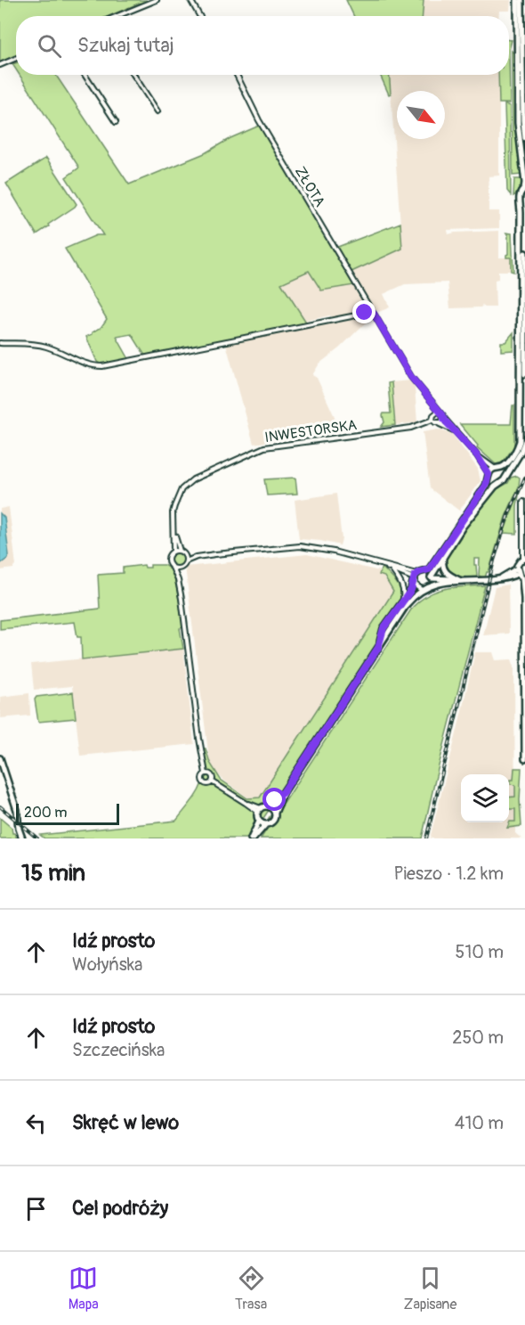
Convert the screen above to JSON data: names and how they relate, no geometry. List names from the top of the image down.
{
  "streets": {
    "street": ["ZŁOTA", "INWESTORSKA"]
  },
  "crossings": [
    ["ZŁOTA", "INWESTORSKA"]
  ],
  "scale_bar": "200 m",
  "north": "bottom right",
  "page": {
    "search": "Szukaj tutaj",
    "scale": "200 m",
    "heading": ["15 min", "Pieszo · 1.2 km"],
    "list": [
      ["Idź prosto", "Wołyńska", "510 m"],
      ["Idź prosto", "Szczecińska", "250 m"],
      ["Skręć w lewo", "410 m"],
      "Cel podróży"
    ],
    "nav": ["Mapa", "Trasa", "Zapisane"]
  }
}
